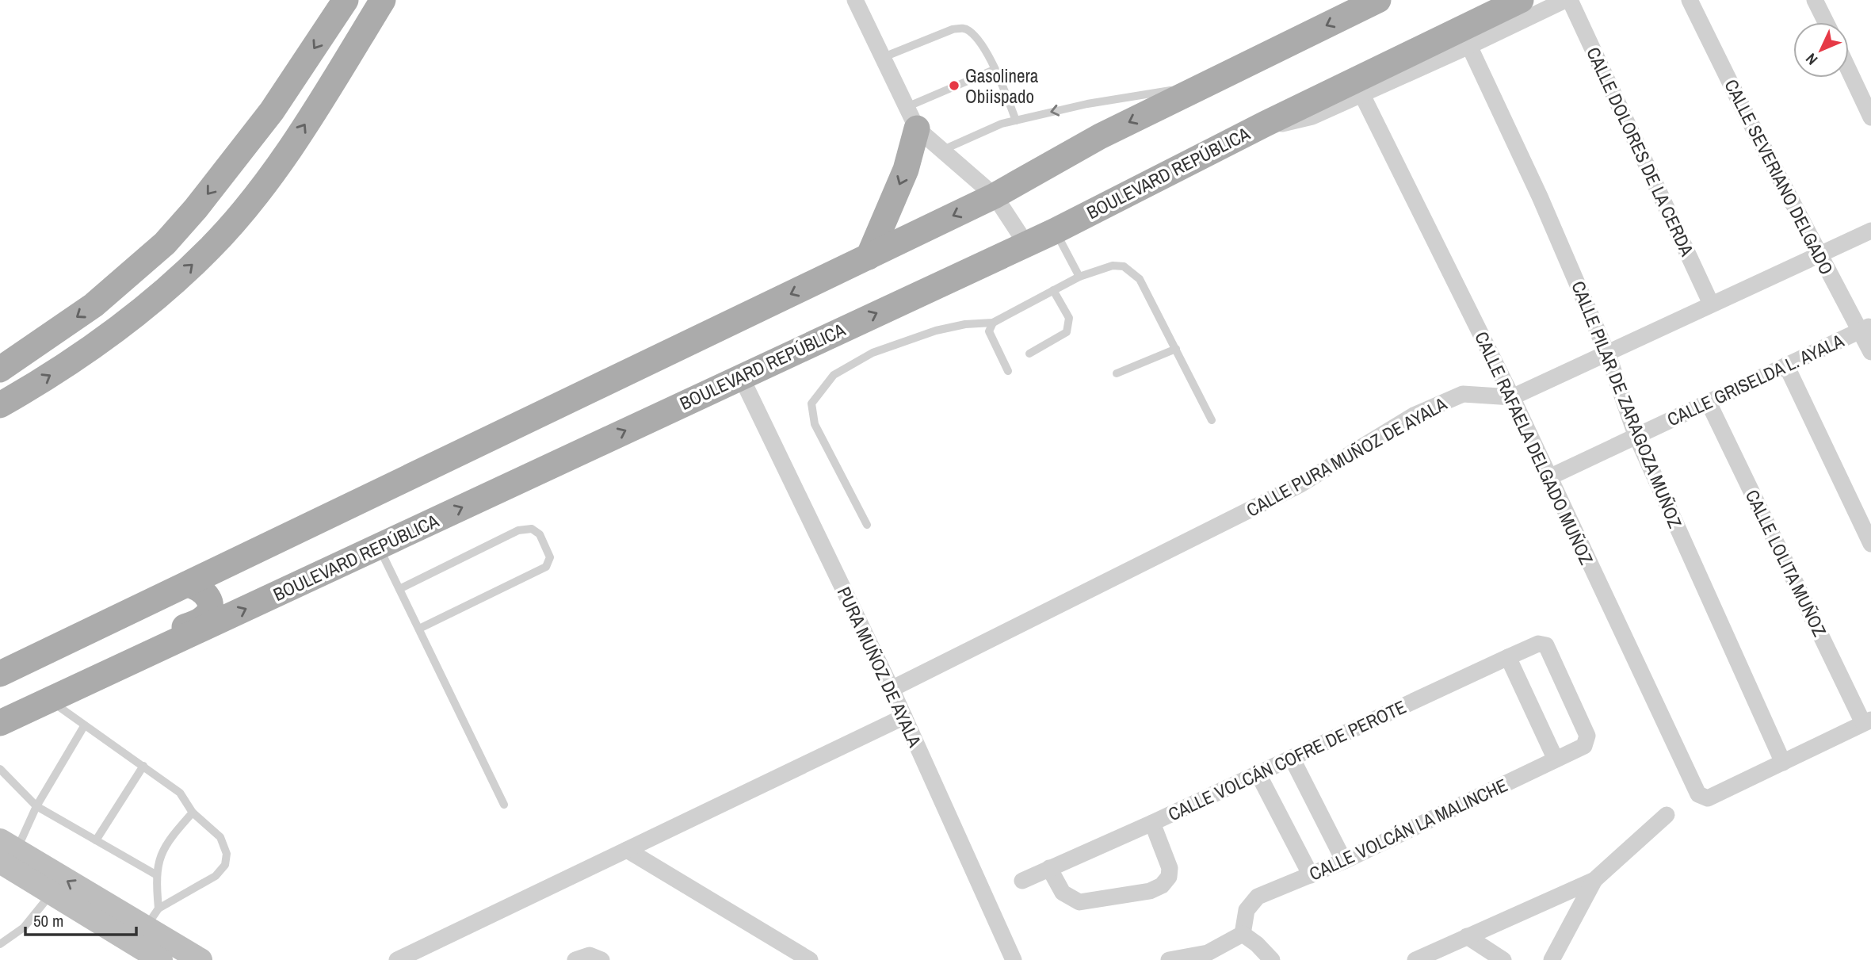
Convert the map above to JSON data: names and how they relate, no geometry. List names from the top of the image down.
{
  "streets": {
    "main road": ["BOULEVARD REPÚBLICA"],
    "street": [
      "CALLE DOLORES DE LA CERDA",
      "CALLE SEVERIANO DELGADO",
      "CALLE GRISELDA L. AYALA",
      "CALLE PILAR DE ZARAGOZA MUÑOZ",
      "CALLE RAFAELA DELGADO MUÑOZ",
      "CALLE PURA MUÑOZ DE AYALA",
      "CALLE LOLITA MUÑOZ",
      "PURA MUÑOZ DE AYALA",
      "CALLE VOLCÁN COFRE DE PEROTE",
      "CALLE VOLCÁN LA MALINCHE"
    ]
  },
  "crossings": [
    ["CALLE DOLORES DE LA CERDA", "CALLE PURA MUÑOZ DE AYALA"],
    ["BOULEVARD REPÚBLICA", "PURA MUÑOZ DE AYALA"],
    ["CALLE SEVERIANO DELGADO", "CALLE GRISELDA L. AYALA"],
    ["CALLE SEVERIANO DELGADO", "CALLE PURA MUÑOZ DE AYALA"],
    ["CALLE GRISELDA L. AYALA", "CALLE PILAR DE ZARAGOZA MUÑOZ"],
    ["CALLE GRISELDA L. AYALA", "CALLE RAFAELA DELGADO MUÑOZ"],
    ["CALLE GRISELDA L. AYALA", "CALLE LOLITA MUÑOZ"],
    ["CALLE PILAR DE ZARAGOZA MUÑOZ", "CALLE RAFAELA DELGADO MUÑOZ"],
    ["CALLE PILAR DE ZARAGOZA MUÑOZ", "CALLE PURA MUÑOZ DE AYALA"],
    ["CALLE RAFAELA DELGADO MUÑOZ", "CALLE PURA MUÑOZ DE AYALA"],
    ["CALLE PURA MUÑOZ DE AYALA", "PURA MUÑOZ DE AYALA"],
    ["CALLE VOLCÁN COFRE DE PEROTE", "CALLE VOLCÁN LA MALINCHE"]
  ],
  "places": ["Gasolinera Obiispado"],
  "scale_bar": "50 m",
  "north": "bottom left"
}
